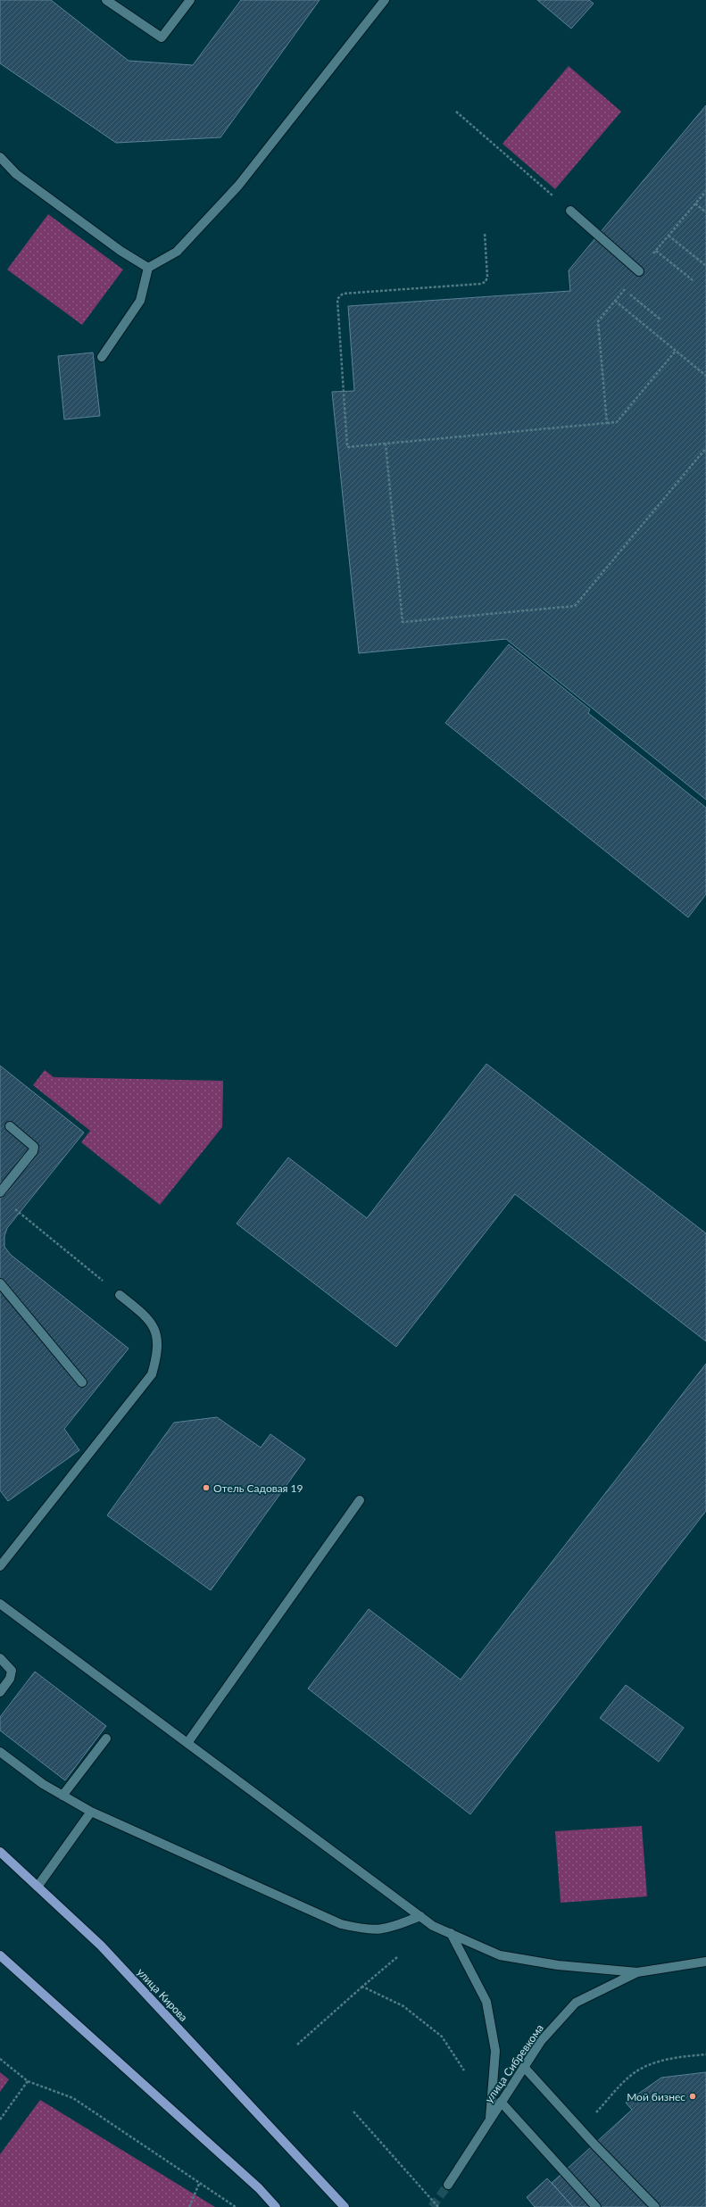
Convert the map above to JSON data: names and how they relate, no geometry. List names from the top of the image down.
{
  "streets": {
    "main road": ["улица Кирова"],
    "street": ["улица Сибревкома"]
  },
  "places": ["Отель Садовая 19", "Мой бизнес"]
}
